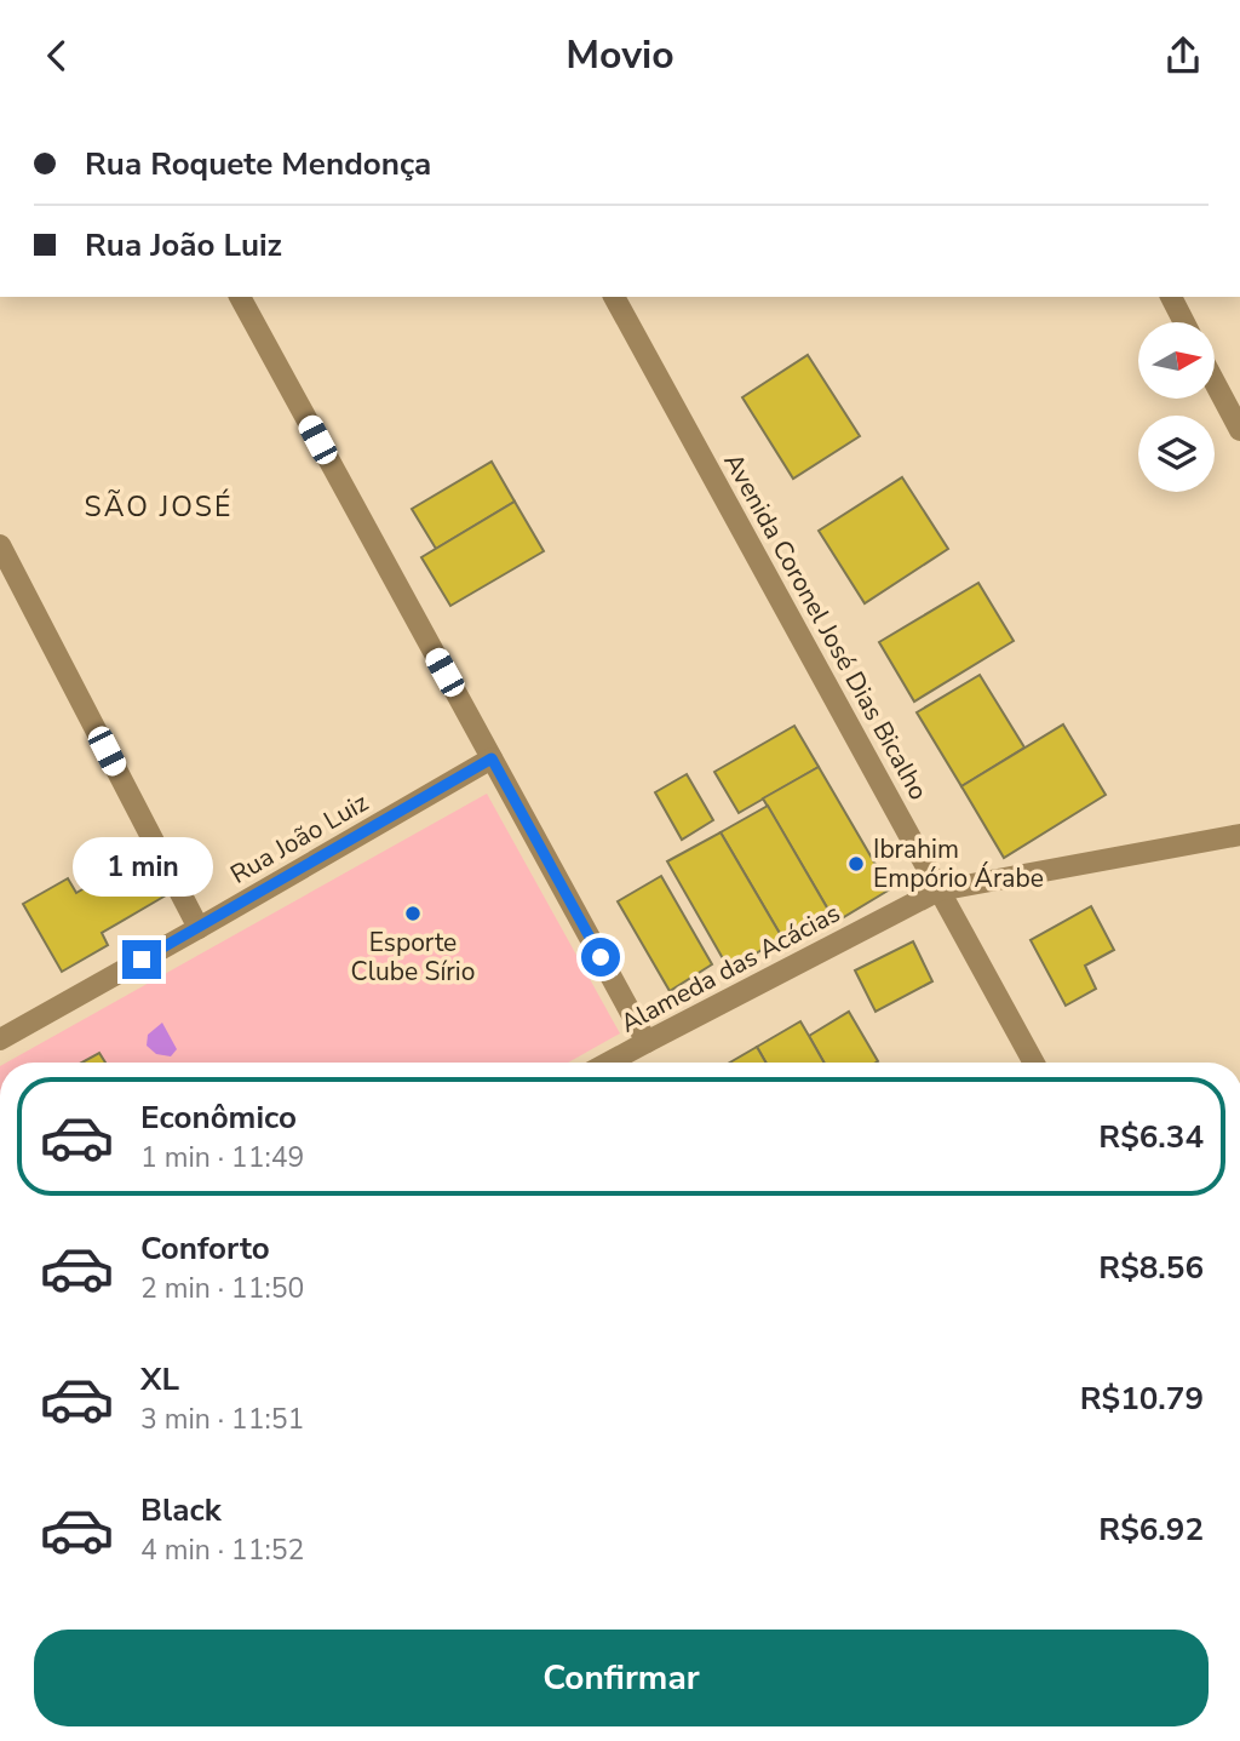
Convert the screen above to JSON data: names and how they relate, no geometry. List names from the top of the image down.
{
  "streets": {
    "street": ["Avenida Coronel José Dias Bicalho", "Rua João Luiz", "Alameda das Acácias"]
  },
  "crossings": [
    ["Avenida Coronel José Dias Bicalho", "Alameda das Acácias"]
  ],
  "districts": ["SÃO JOSÉ"],
  "places": ["Ibrahim Empório Árabe", "Esporte Clube Sírio"],
  "north": "right",
  "page": {
    "header": "Movio",
    "banner": ["Rua Roquete Mendonça", "Rua João Luiz"],
    "bubble": "1 min",
    "list": [
      {
        "name": "Econômico",
        "note": "1 min · 11:49",
        "value": "R$6.34"
      },
      {
        "name": "Conforto",
        "note": "2 min · 11:50",
        "value": "R$8.56"
      },
      {
        "name": "XL",
        "note": "3 min · 11:51",
        "value": "R$10.79"
      },
      {
        "name": "Black",
        "note": "4 min · 11:52",
        "value": "R$6.92"
      }
    ],
    "buttons": "Confirmar"
  }
}
